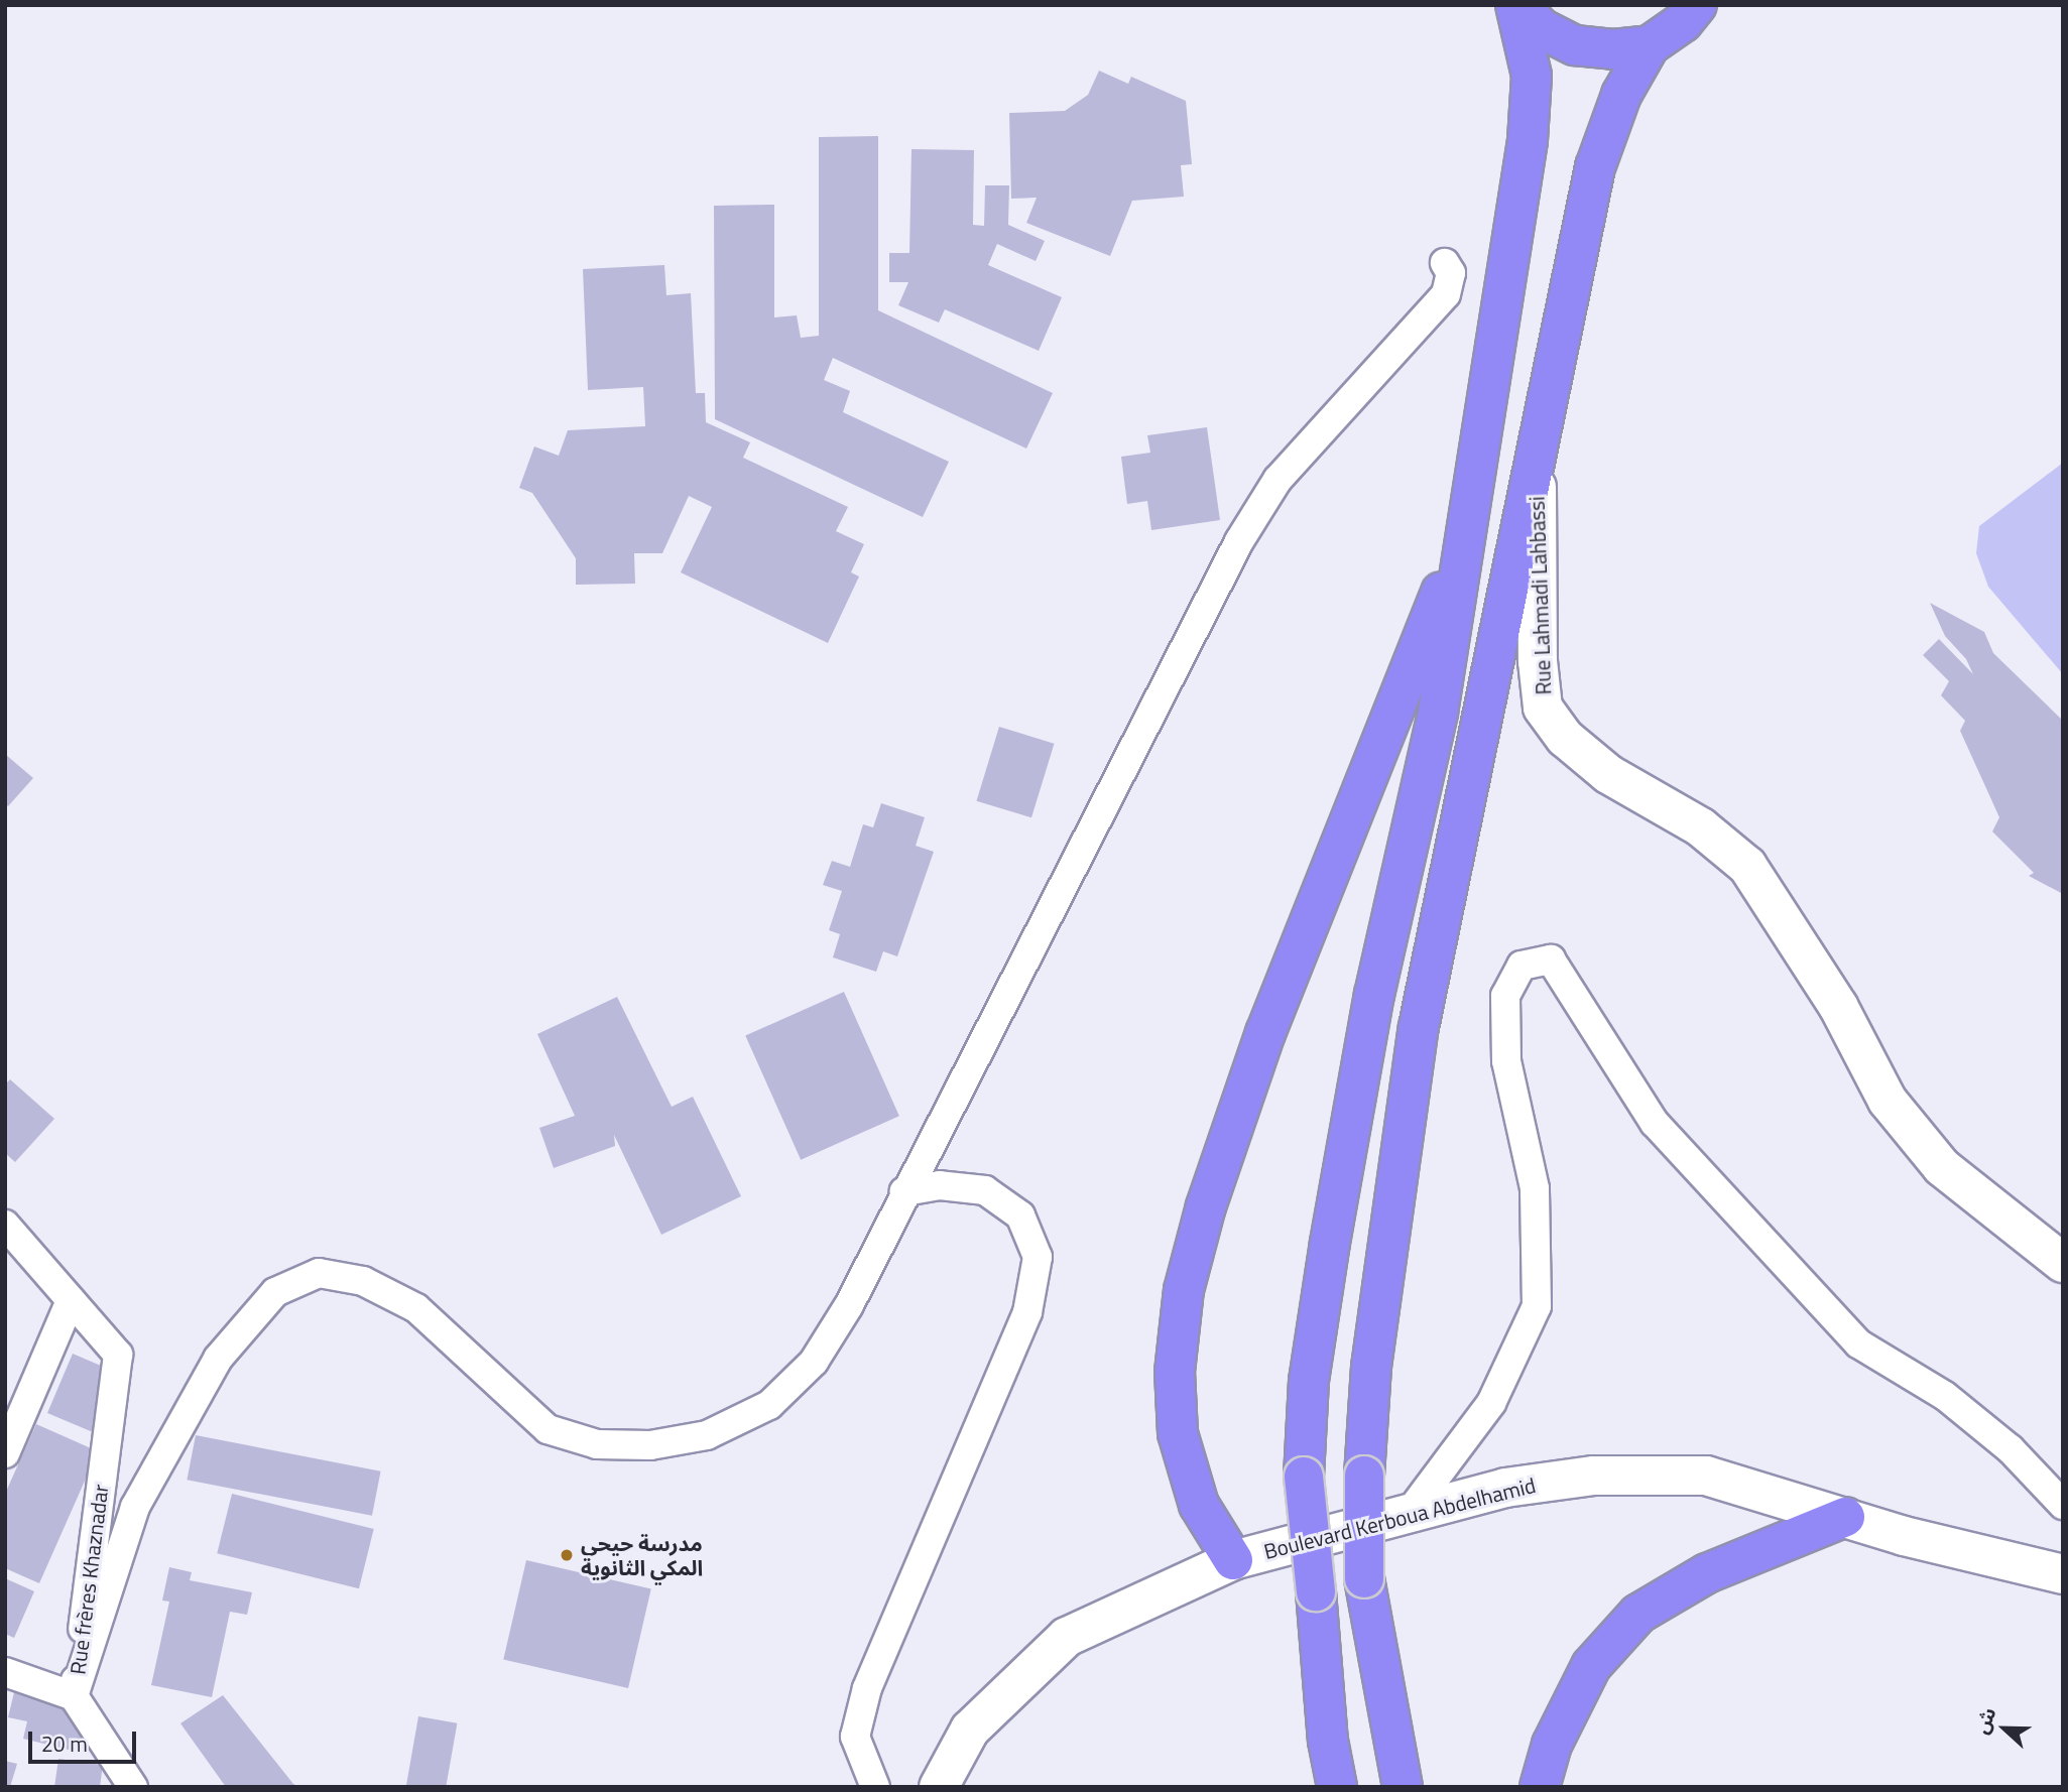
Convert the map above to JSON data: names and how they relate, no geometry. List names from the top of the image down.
{
  "streets": {
    "main road": ["Rue Lahmadi Lahbassi", "Boulevard Kerboua Abdelhamid"],
    "street": ["Rue frères Khaznadar"]
  },
  "places": ["مدرسة حيحي المكي الثانوية"],
  "scale_bar": "20 m",
  "north": "left"
}
